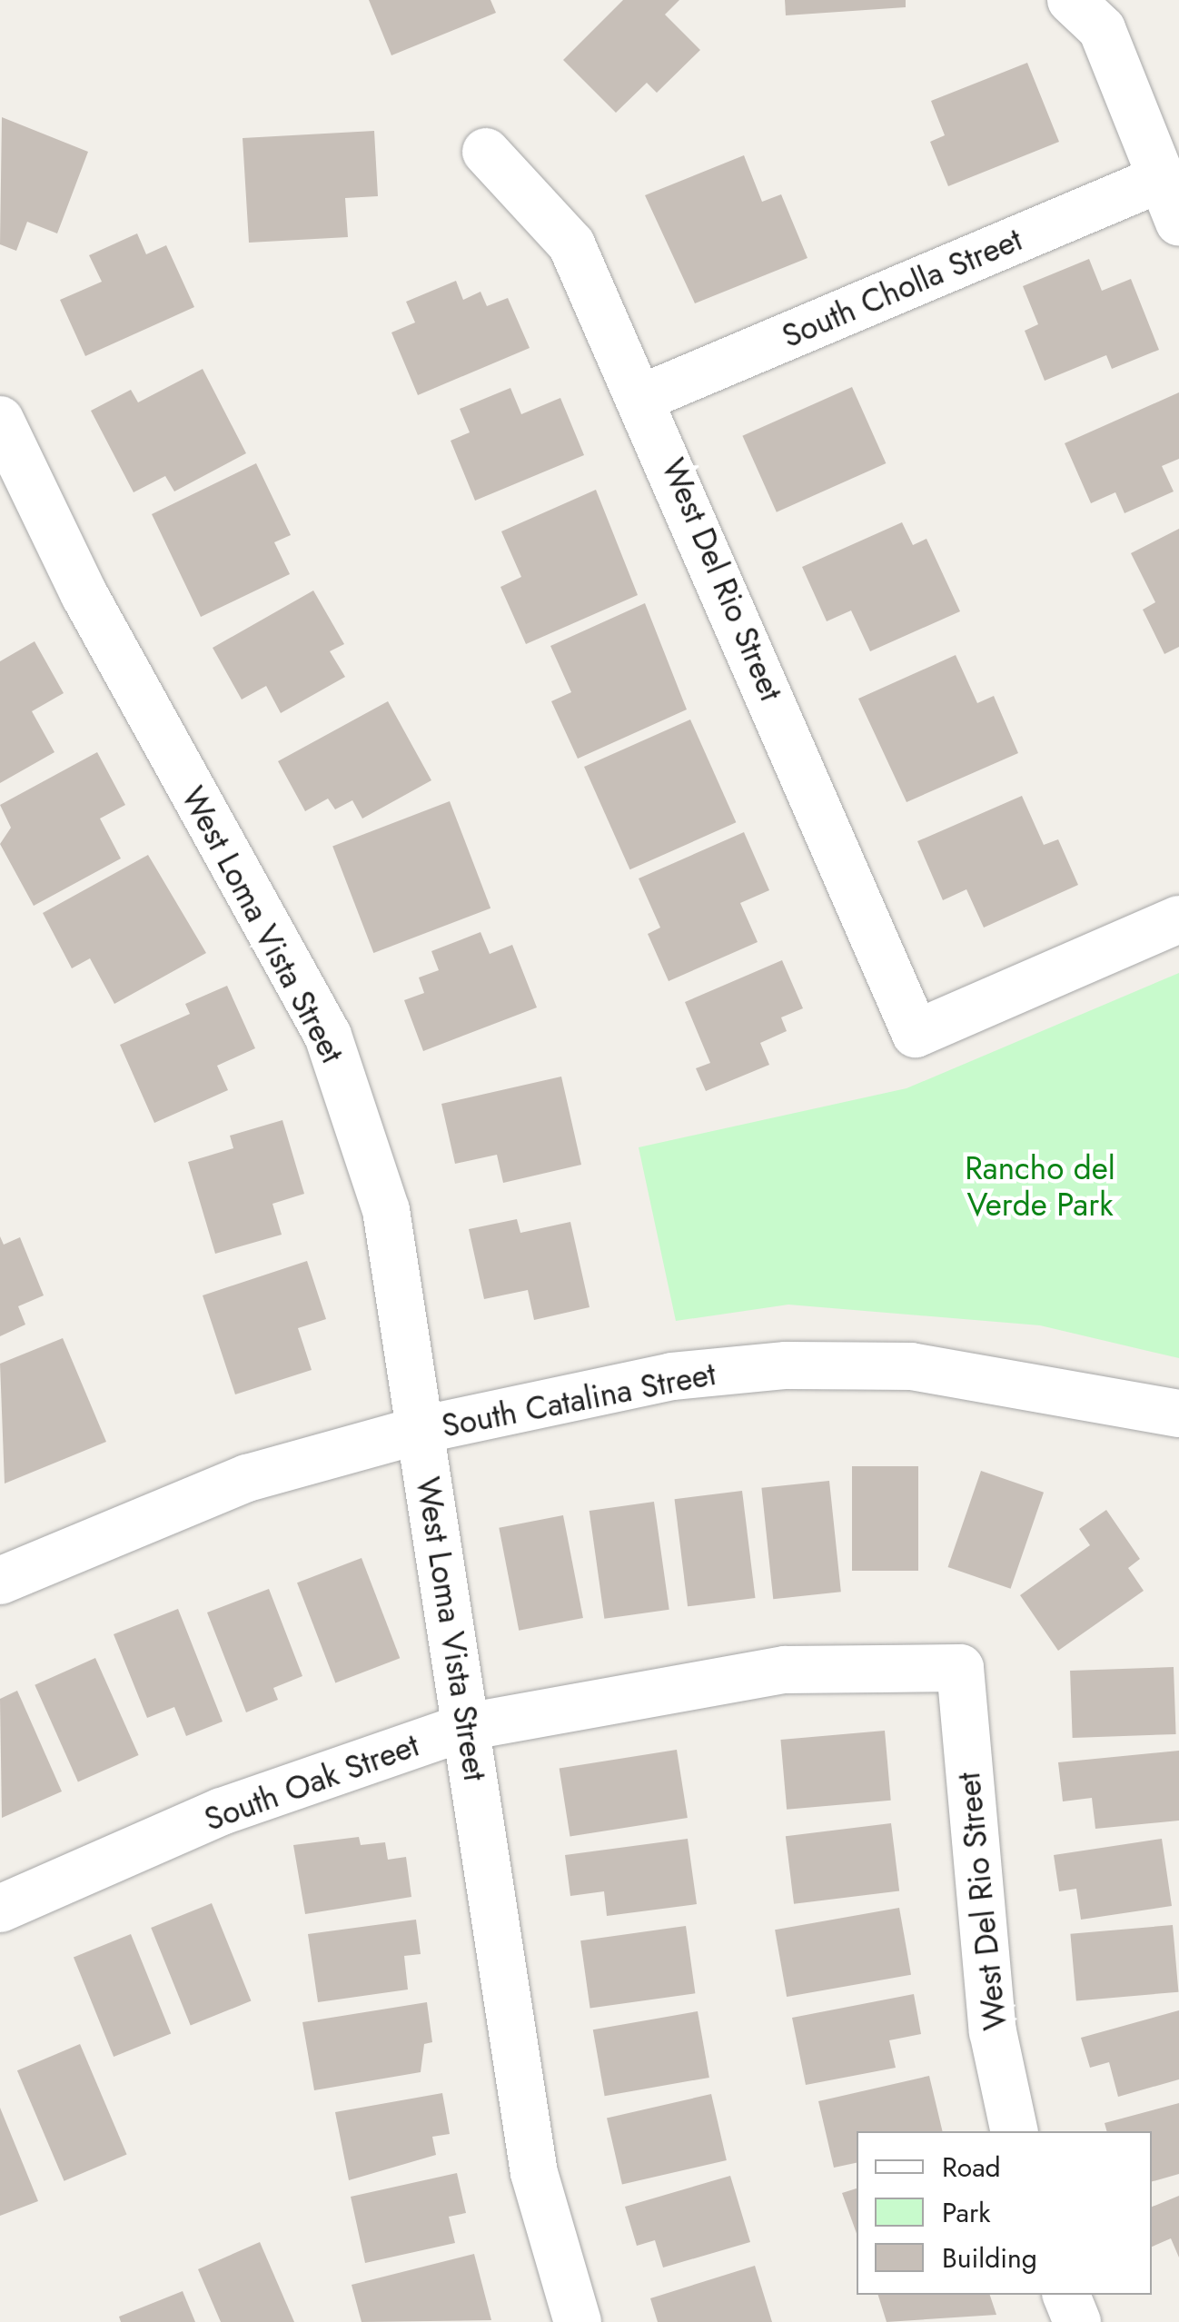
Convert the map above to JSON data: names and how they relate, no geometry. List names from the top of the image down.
{
  "streets": {
    "street": [
      "South Cholla Street",
      "West Del Rio Street",
      "West Loma Vista Street",
      "South Catalina Street",
      "South Oak Street"
    ]
  },
  "crossings": [
    ["South Cholla Street", "West Del Rio Street"],
    ["West Del Rio Street", "South Oak Street"],
    ["West Loma Vista Street", "South Catalina Street"],
    ["West Loma Vista Street", "South Oak Street"]
  ],
  "parks": ["Rancho del Verde Park"],
  "legend": ["Road", "Park", "Building"]
}
